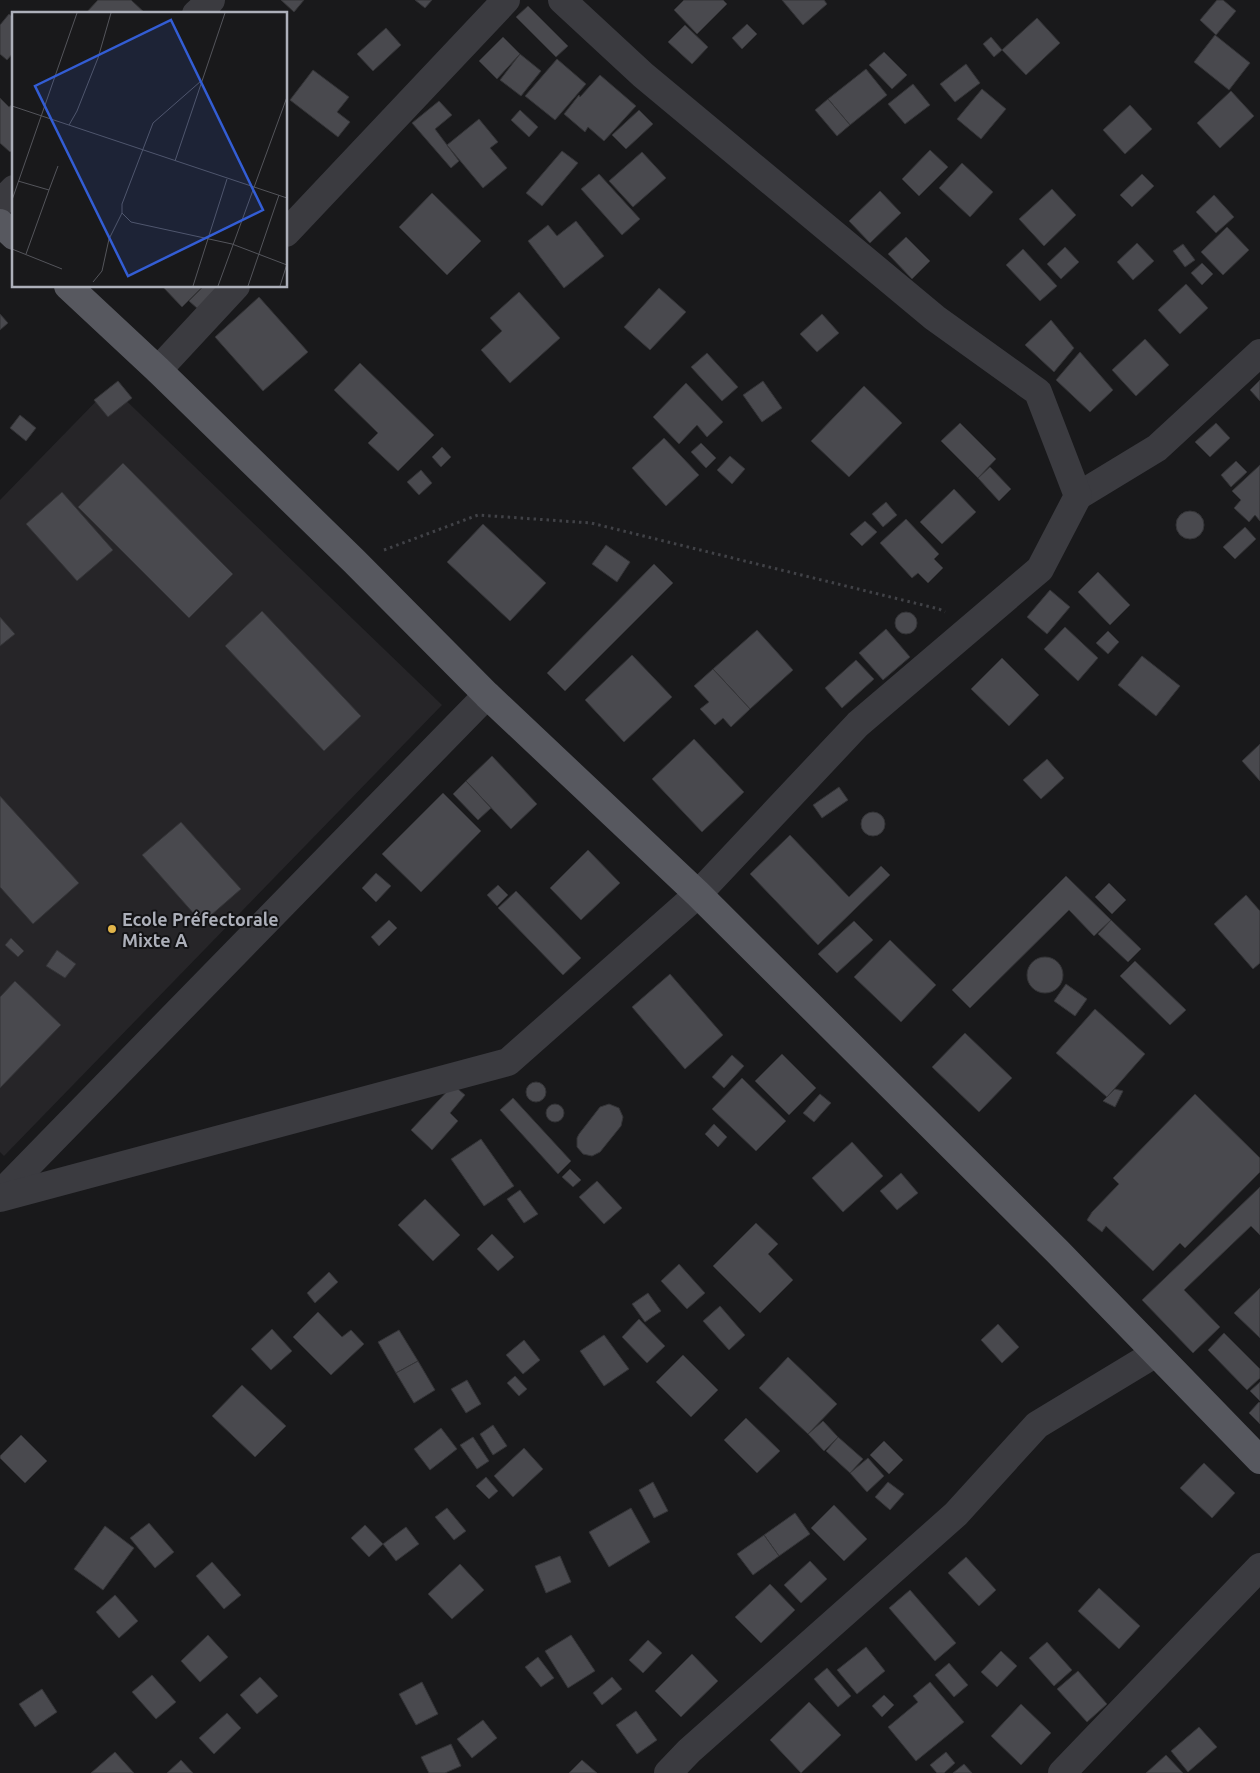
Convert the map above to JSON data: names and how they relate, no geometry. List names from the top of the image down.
{
  "places": ["Ecole Préfectorale Mixte A"]
}
